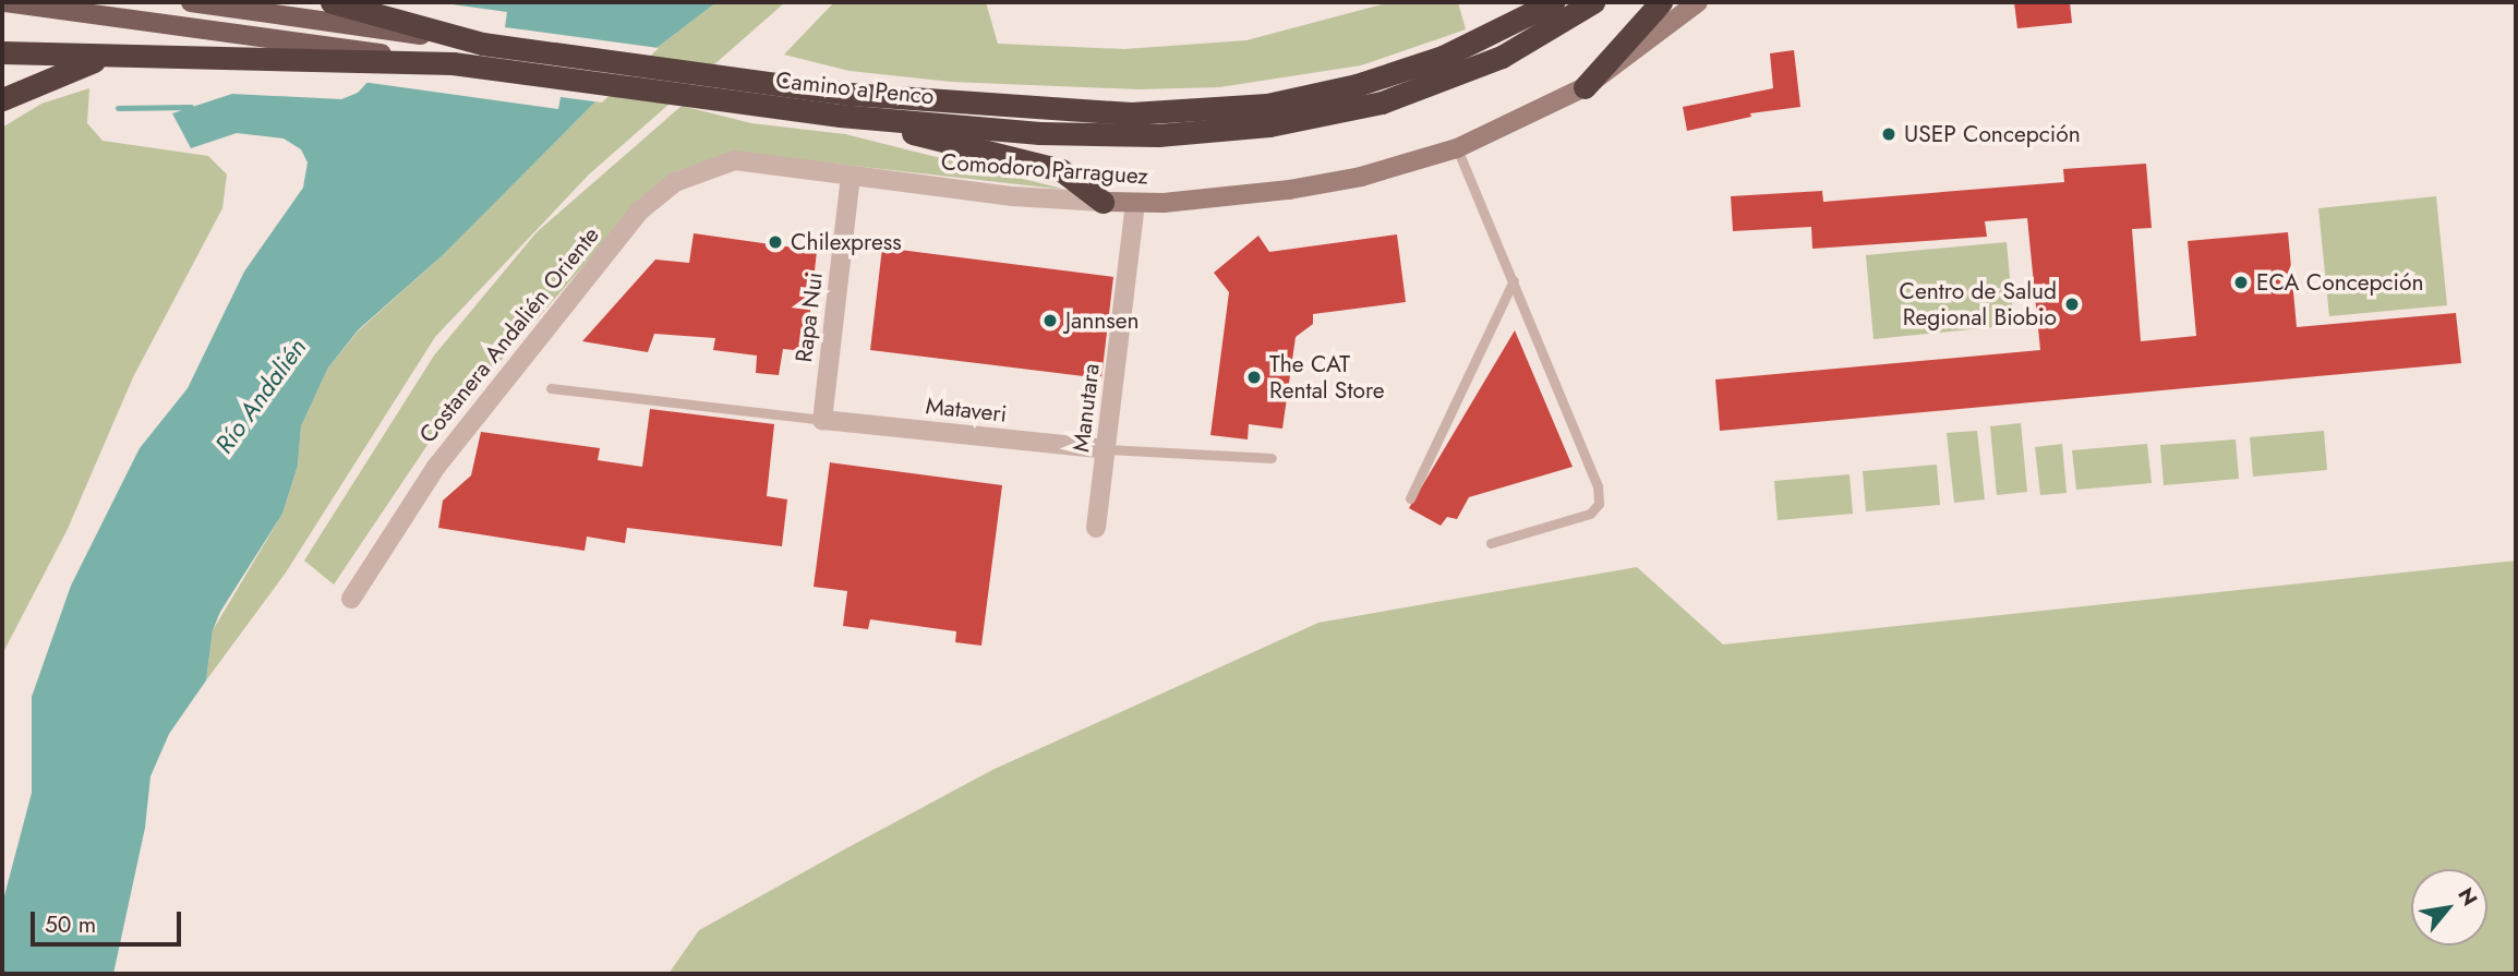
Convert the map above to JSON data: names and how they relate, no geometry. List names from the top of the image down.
{
  "streets": {
    "highway": ["Camino a Penco"],
    "street": [
      "Comodoro Parraguez",
      "Rapa Nui",
      "Costanera Andalién Oriente",
      "Manutara",
      "Mataveri"
    ]
  },
  "crossings": [
    ["Comodoro Parraguez", "Rapa Nui"],
    ["Comodoro Parraguez", "Costanera Andalién Oriente"],
    ["Comodoro Parraguez", "Manutara"],
    ["Rapa Nui", "Mataveri"],
    ["Manutara", "Mataveri"]
  ],
  "water": ["Río Andalién"],
  "places": [
    "USEP Concepción",
    "Chilexpress",
    "ECA Concepción",
    "Centro de Salud Regional Biobio",
    "Jannsen",
    "The CAT Rental Store"
  ],
  "scale_bar": "50 m",
  "north": "top right"
}
